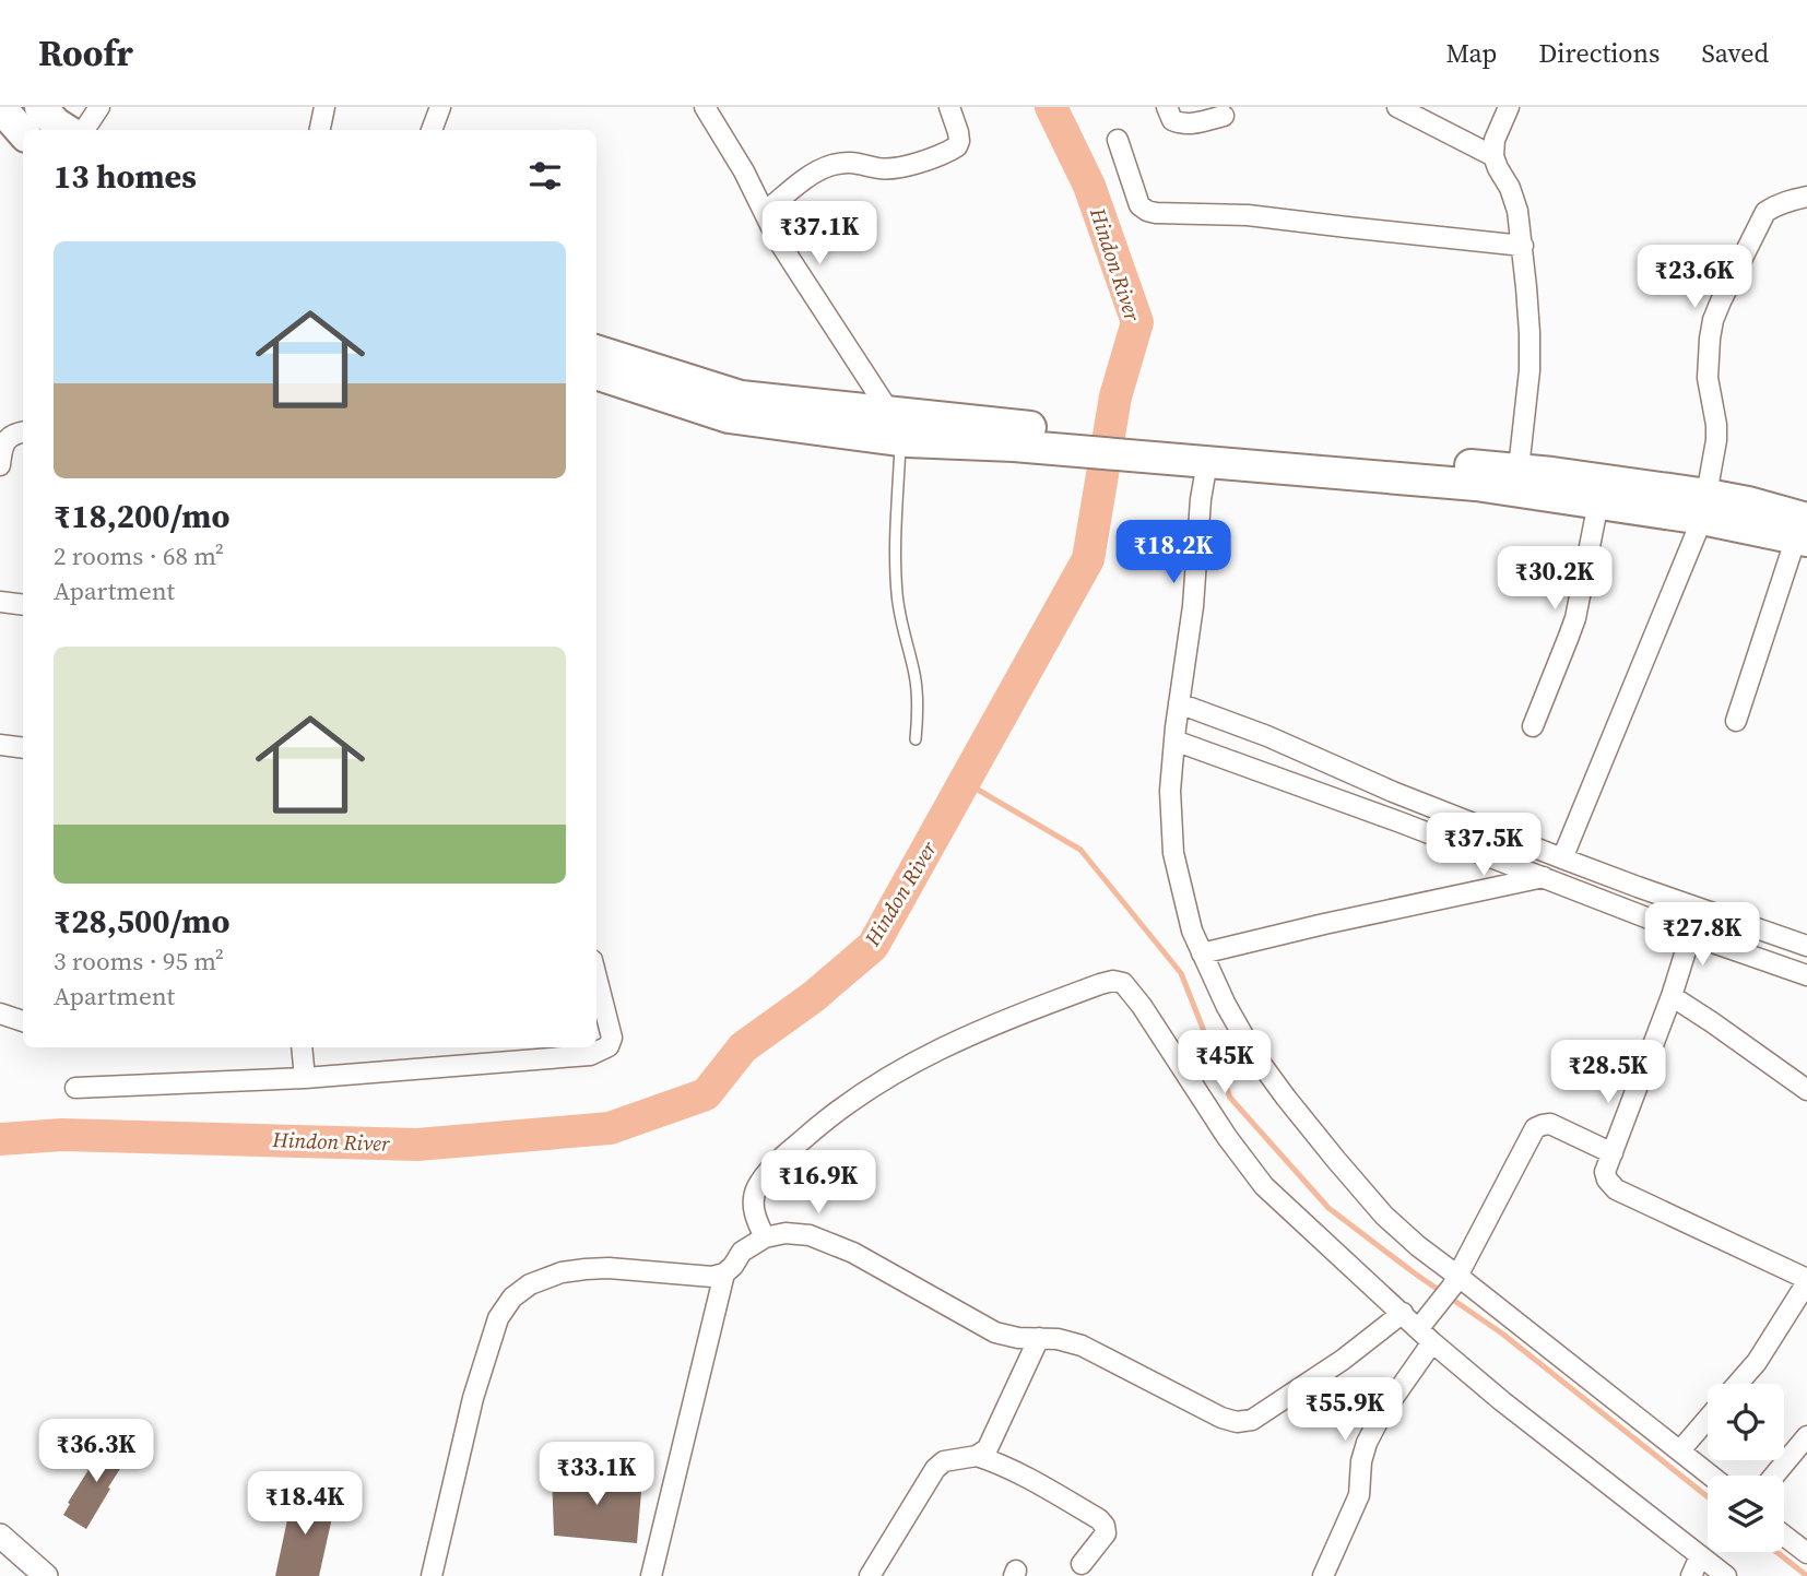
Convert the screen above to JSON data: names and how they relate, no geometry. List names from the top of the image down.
{
  "water": ["Hindon River"],
  "page": {
    "header": "Roofr",
    "nav": ["Map", "Directions", "Saved"],
    "heading": "13 homes",
    "price": [
      "₹37.1K",
      "₹23.6K",
      "₹18.2K",
      "₹30.2K",
      "₹37.5K",
      "₹27.8K",
      "₹45K",
      "₹28.5K",
      "₹16.9K",
      "₹55.9K",
      "₹36.3K",
      "₹33.1K",
      "₹18.4K"
    ],
    "list": [
      {
        "name": "₹18,200/mo",
        "note": "2 rooms · 68 m² · Apartment"
      },
      {
        "name": "₹28,500/mo",
        "note": "3 rooms · 95 m² · Apartment"
      }
    ]
  }
}
